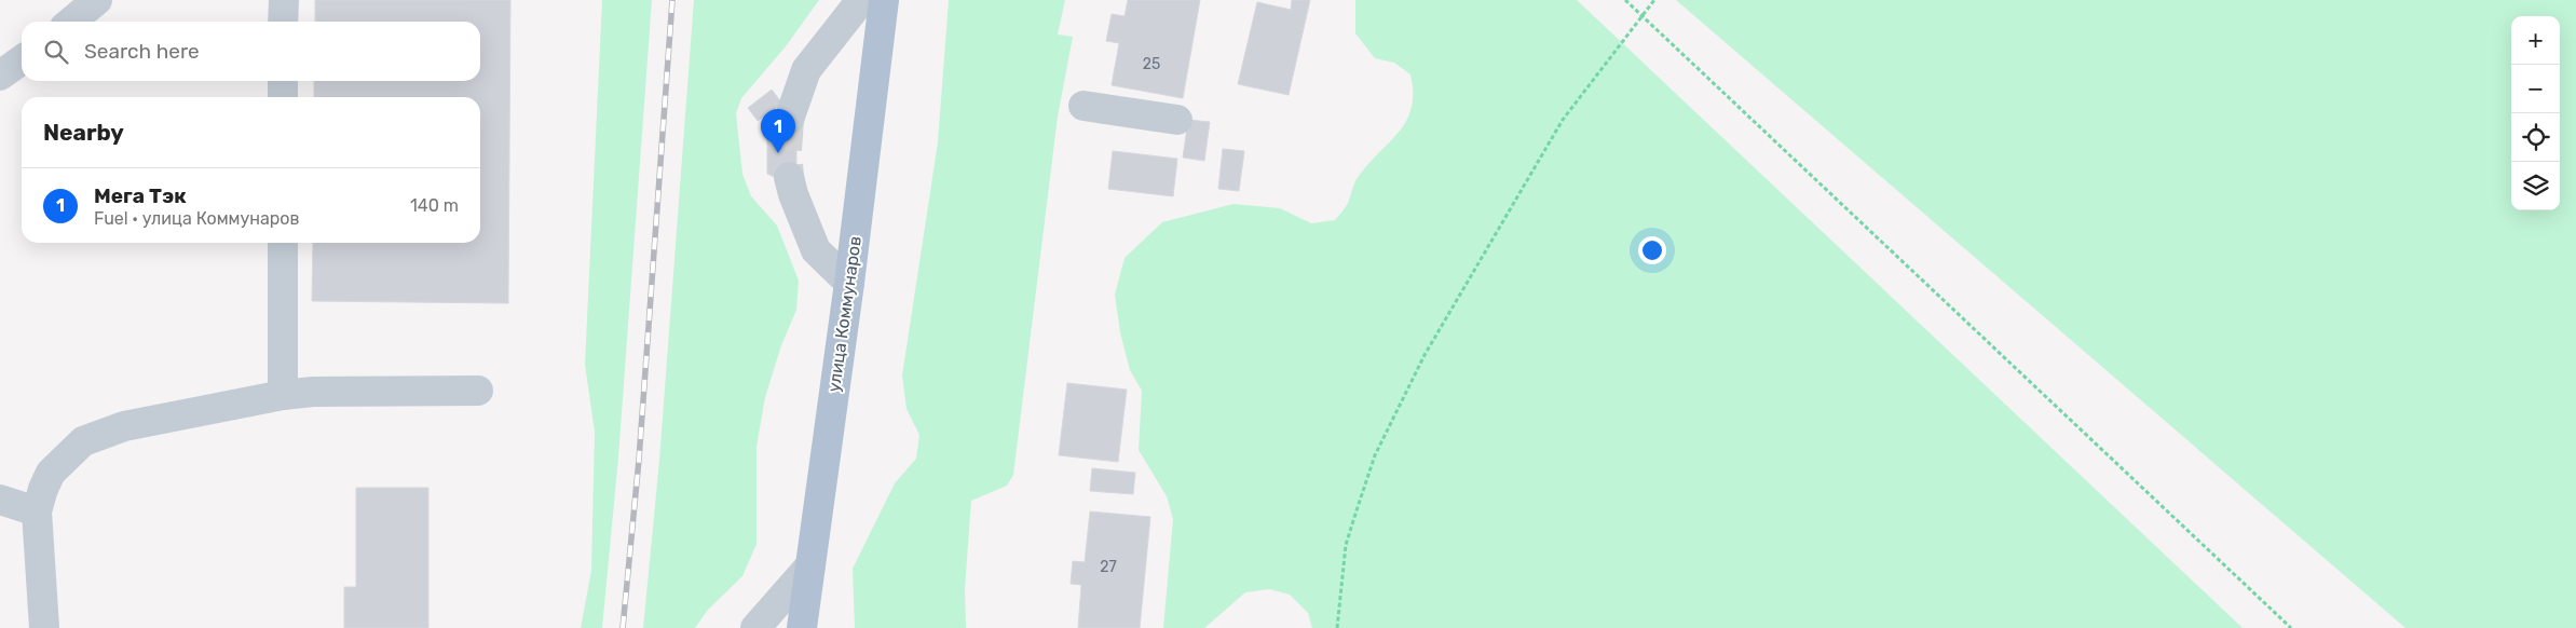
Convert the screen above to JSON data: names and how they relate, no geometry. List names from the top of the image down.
{
  "streets": {
    "main road": ["улица Коммунаров"]
  },
  "house_numbers": ["25", "27"],
  "page": {
    "map_buttons": ["+", "−"],
    "search": "Search here",
    "heading": "Nearby",
    "pins": "1",
    "list": [
      {
        "mark": "1",
        "name": "Мега Тэк",
        "note": "Fuel · улица Коммунаров",
        "value": "140 m"
      }
    ]
  }
}
